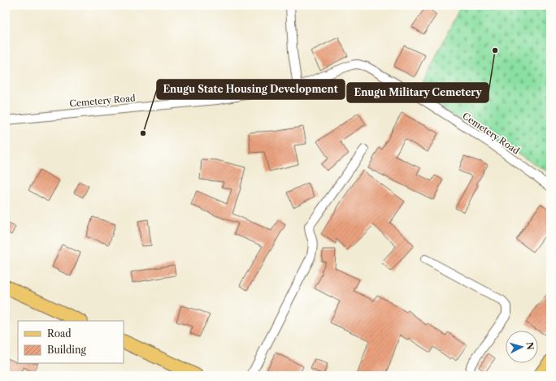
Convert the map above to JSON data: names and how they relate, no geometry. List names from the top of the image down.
{
  "streets": {
    "street": ["Cemetery Road"]
  },
  "places": ["Enugu Military Cemetery", "Enugu State Housing Development"],
  "legend": ["Road", "Building"],
  "north": "right"
}
